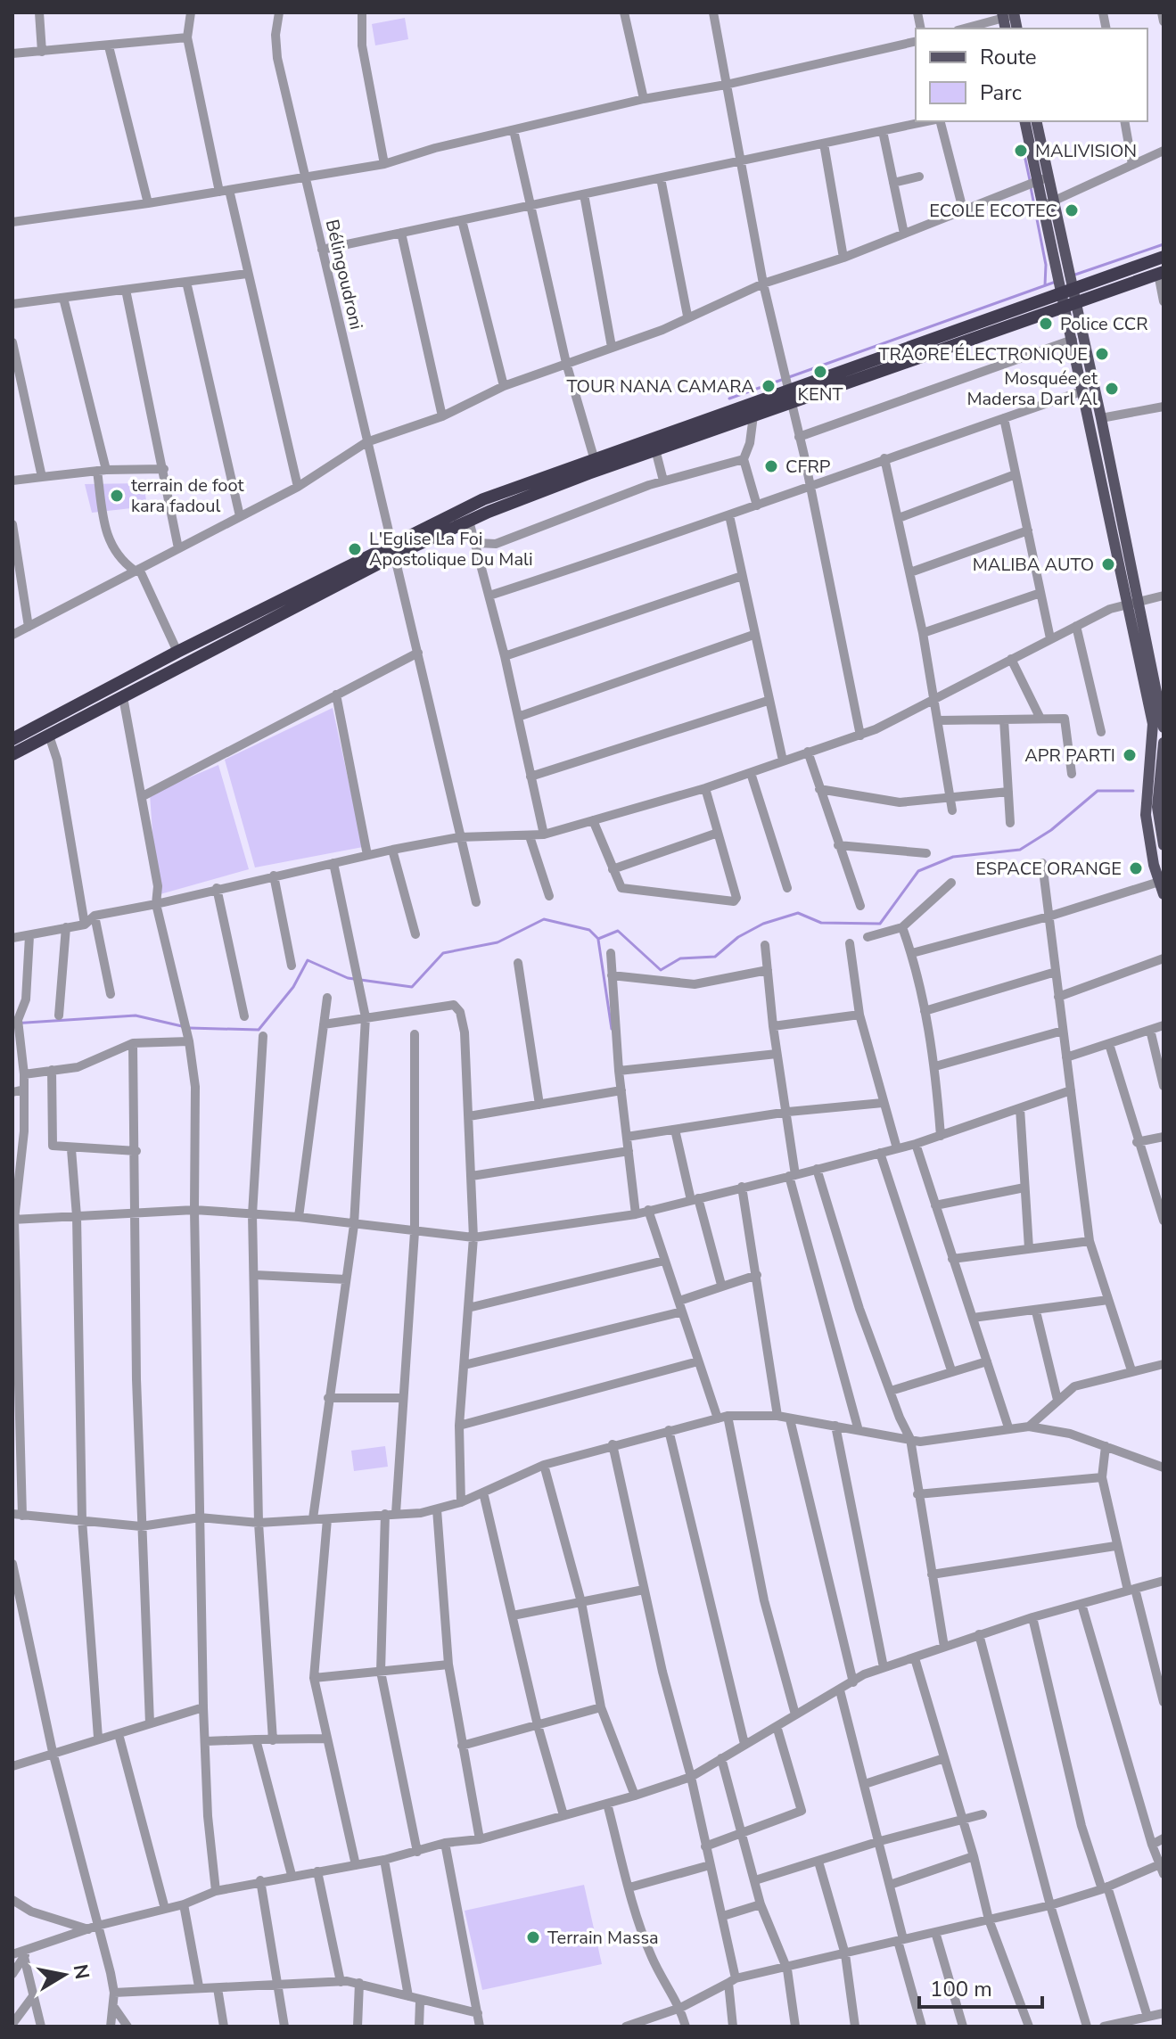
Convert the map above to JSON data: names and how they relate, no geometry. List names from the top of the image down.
{
  "streets": {
    "street": ["Bélingoudroni"]
  },
  "places": [
    "MALIVISION",
    "ECOLE ECOTEC",
    "Police CCR",
    "TRAORE ÉLECTRONIQUE",
    "KENT",
    "TOUR NANA CAMARA",
    "Mosquée et Madersa Darl Al",
    "CFRP",
    "terrain de foot kara fadoul",
    "L'Eglise La Foi Apostolique Du Mali",
    "MALIBA AUTO",
    "APR PARTI",
    "ESPACE ORANGE",
    "Terrain Massa"
  ],
  "legend": ["Route", "Parc"],
  "scale_bar": "100 m",
  "north": "right"
}
